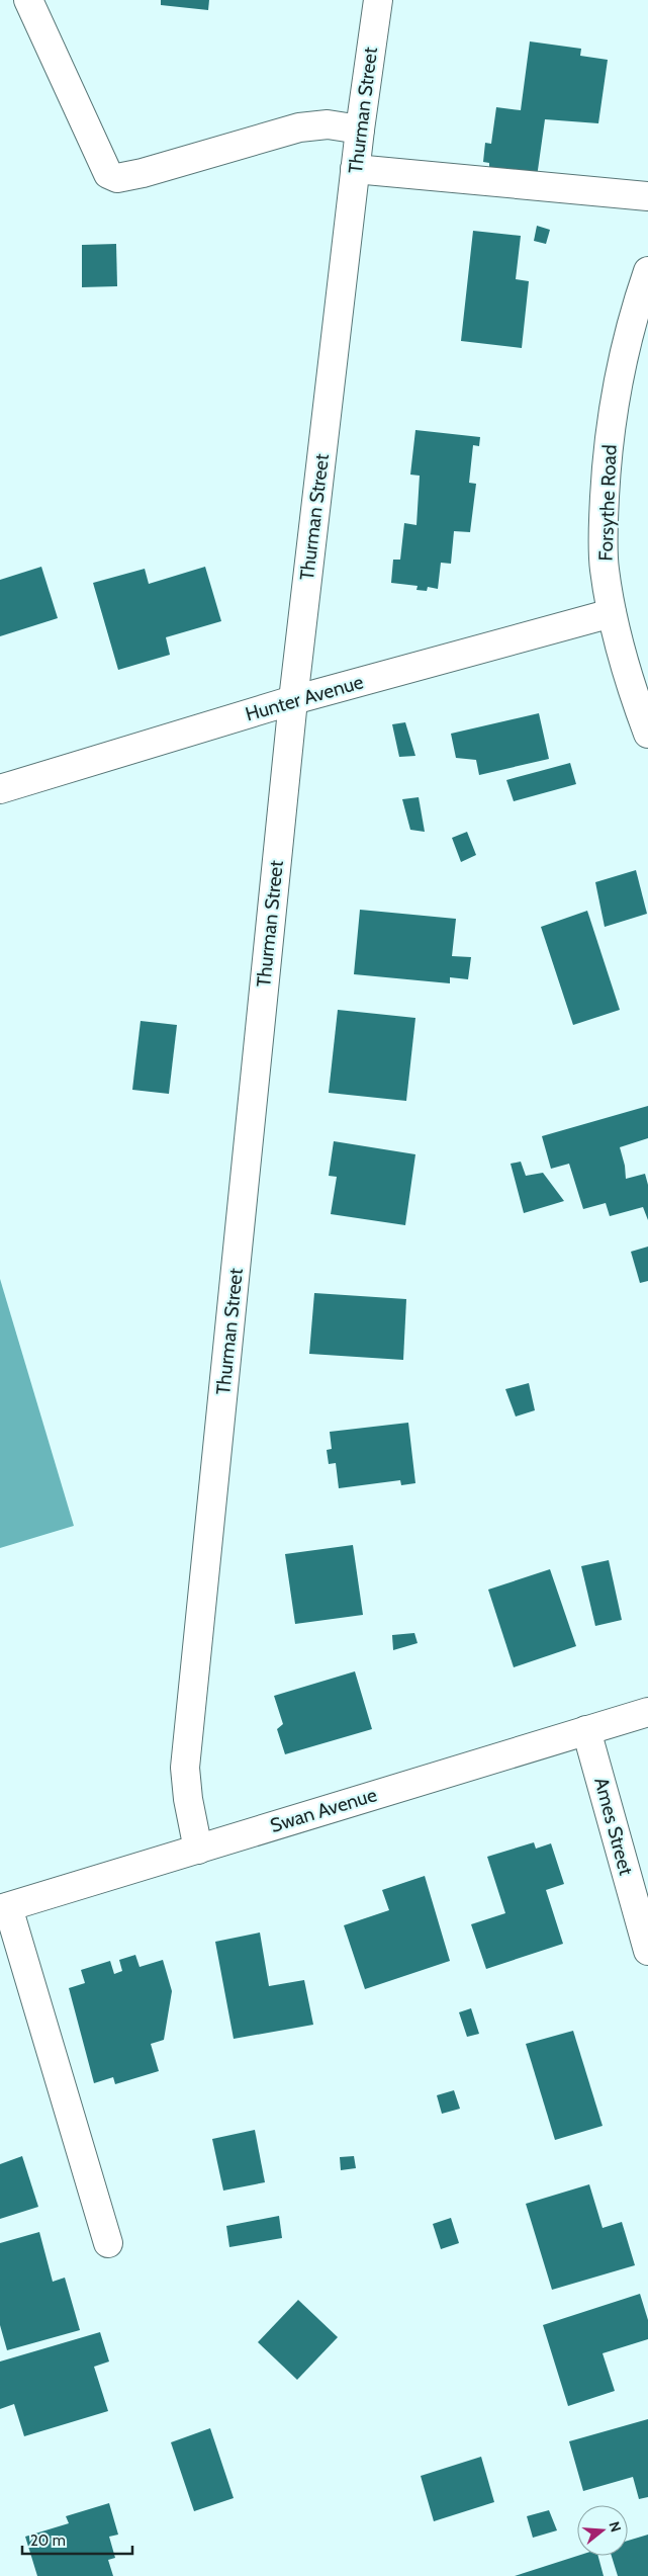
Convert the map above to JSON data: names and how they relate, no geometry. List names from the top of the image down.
{
  "streets": {
    "street": [
      "Thurman Street",
      "Forsythe Road",
      "Hunter Avenue",
      "Swan Avenue",
      "Ames Street"
    ]
  },
  "crossings": [
    ["Thurman Street", "Hunter Avenue"],
    ["Thurman Street", "Swan Avenue"],
    ["Forsythe Road", "Hunter Avenue"],
    ["Swan Avenue", "Ames Street"]
  ],
  "scale_bar": "20 m",
  "north": "right"
}
